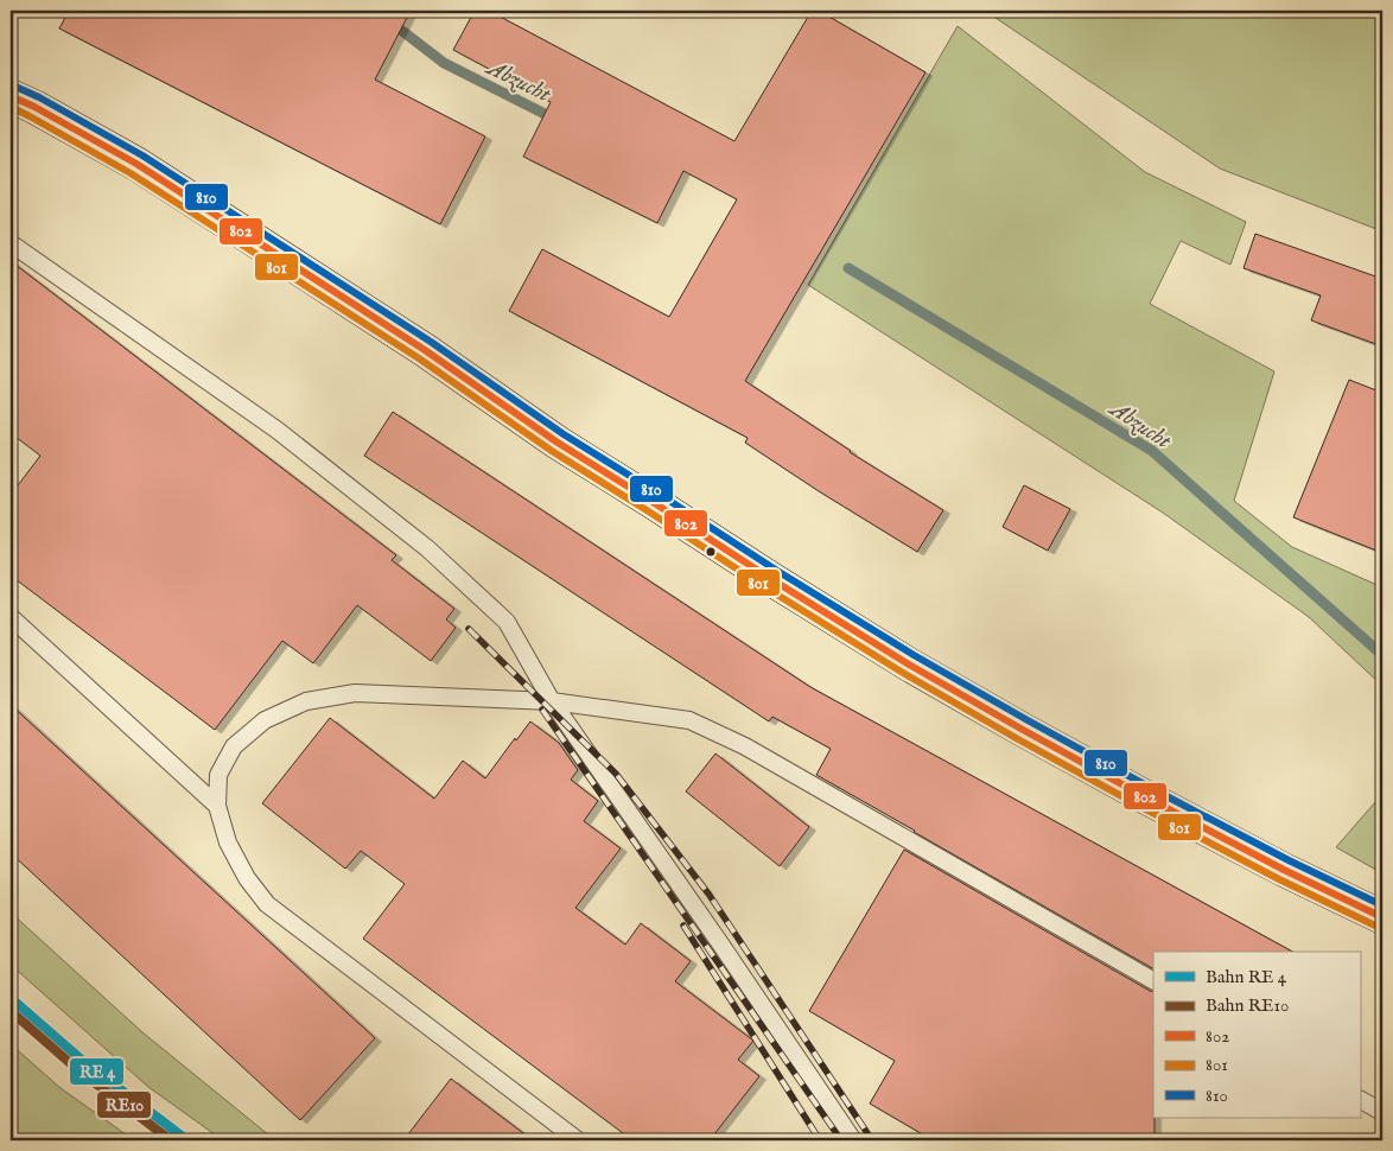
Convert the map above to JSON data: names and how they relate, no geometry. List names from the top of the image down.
{
  "water": ["Abzucht"],
  "lines": [
    "transit line 810",
    "transit line 802",
    "transit line 801",
    "rail line RE10"
  ],
  "legend": [
    "Bahn RE 4",
    "Bahn RE10",
    "802",
    "801",
    "810"
  ]
}
